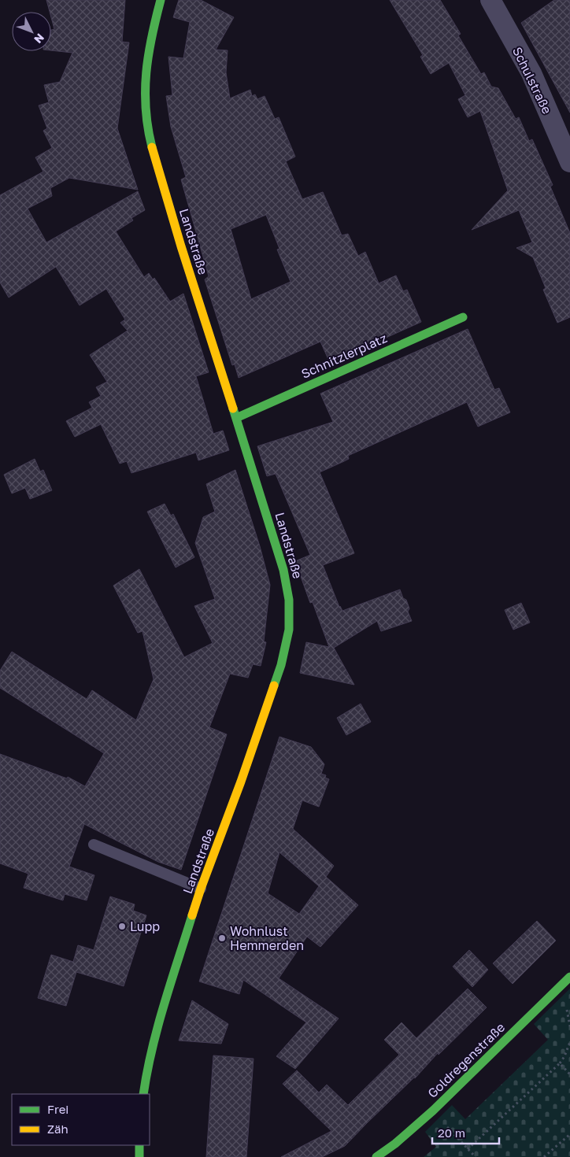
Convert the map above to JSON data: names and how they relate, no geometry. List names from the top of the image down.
{
  "streets": {
    "street": [
      "Schulstraße",
      "Landstraße",
      "Schnitzlerplatz",
      "Goldregenstraße"
    ]
  },
  "crossings": [
    ["Landstraße", "Schnitzlerplatz"]
  ],
  "places": ["Lupp", "Wohnlust Hemmerden"],
  "legend": ["Frei", "Zäh"],
  "scale_bar": "20 m",
  "north": "bottom right"
}
